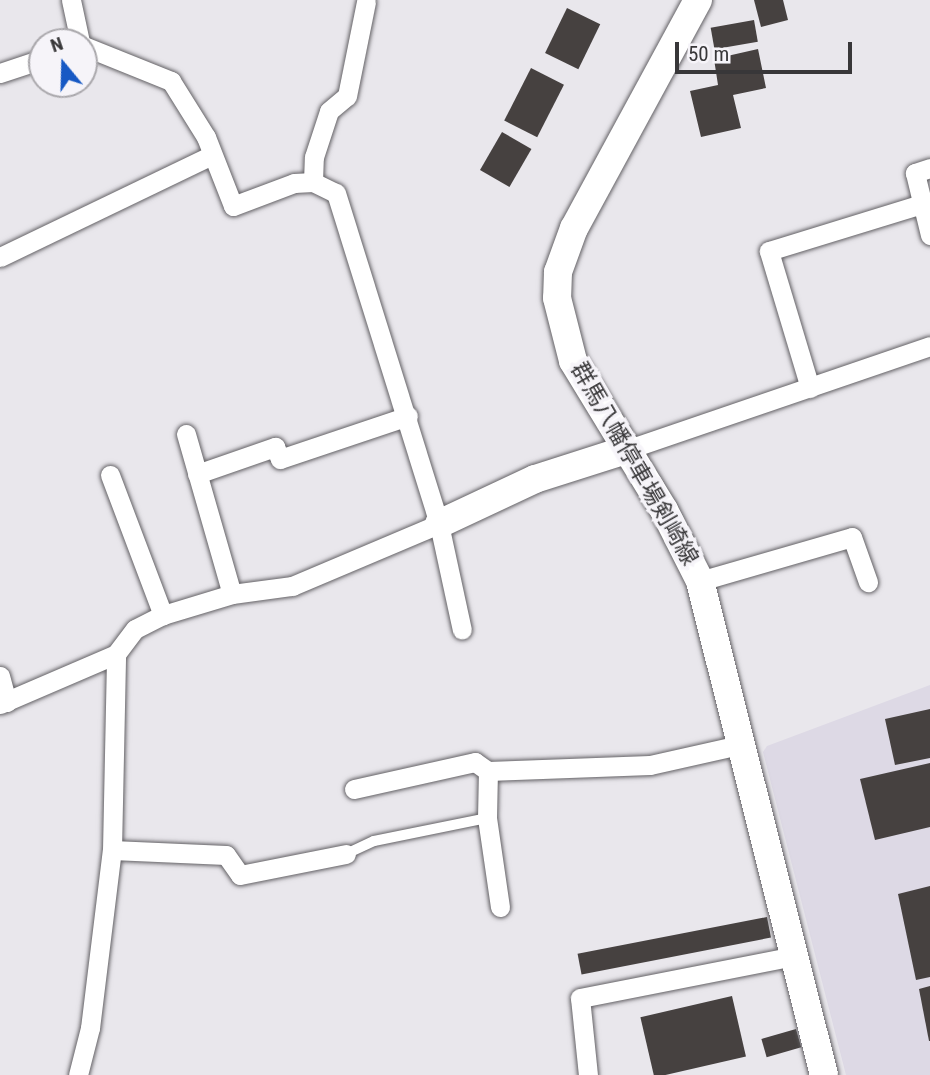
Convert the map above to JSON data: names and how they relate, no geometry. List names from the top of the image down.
{
  "streets": {
    "main road": ["群馬八幡停車場剣崎線"]
  },
  "scale_bar": "50 m",
  "north": "top"
}
